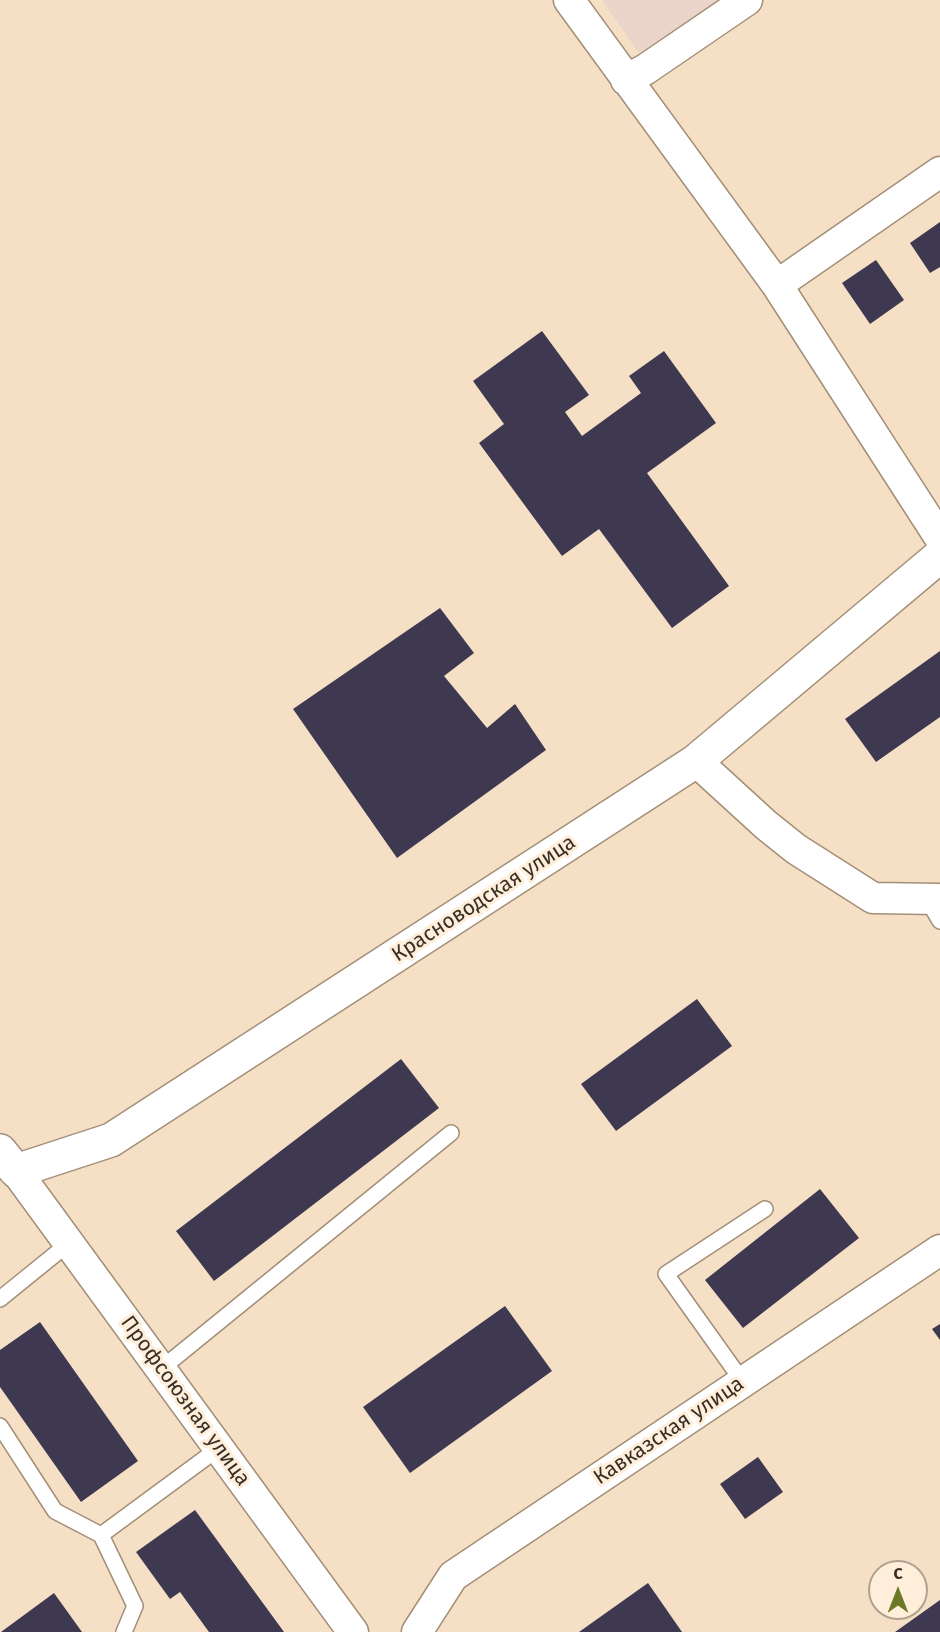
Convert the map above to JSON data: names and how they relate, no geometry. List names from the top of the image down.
{
  "streets": {
    "main road": ["Красноводская улица"],
    "street": ["Профсоюзная улица", "Кавказская улица"]
  },
  "crossings": [
    ["Красноводская улица", "Профсоюзная улица"]
  ],
  "north": "top"
}
